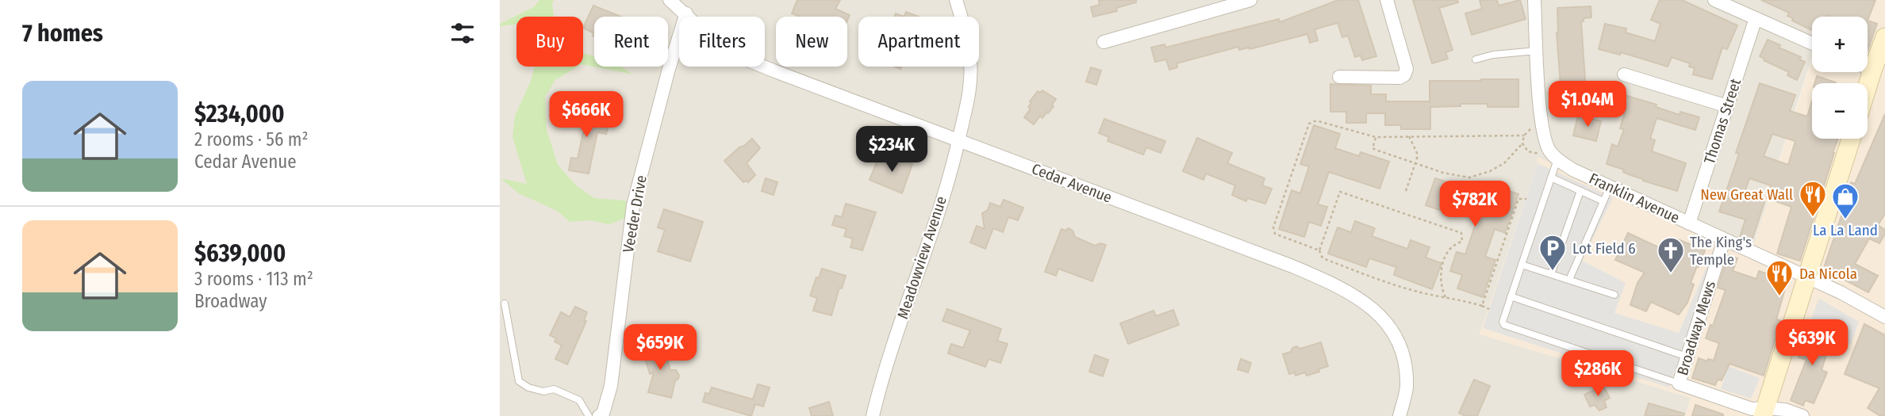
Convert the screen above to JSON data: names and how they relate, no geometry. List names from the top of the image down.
{
  "streets": {
    "street": [
      "Thomas Street",
      "Cedar Avenue",
      "Franklin Avenue",
      "Veeder Drive",
      "Meadowview Avenue",
      "Broadway Mews"
    ]
  },
  "crossings": [
    ["Thomas Street", "Franklin Avenue"],
    ["Cedar Avenue", "Veeder Drive"],
    ["Cedar Avenue", "Meadowview Avenue"],
    ["Franklin Avenue", "Broadway Mews"]
  ],
  "places": {
    "restaurant": ["New Great Wall", "Da Nicola"],
    "shop": ["La La Land"],
    "parking": ["Lot Field 6"],
    "church": ["The King's Temple"]
  },
  "page": {
    "heading": "7 homes",
    "map_buttons": ["+", "−"],
    "chip": [
      "Buy",
      "Rent",
      "Filters",
      "New",
      "Apartment"
    ],
    "list": [
      {
        "name": "$234,000",
        "note": "2 rooms · 56 m² · Cedar Avenue"
      },
      {
        "name": "$639,000",
        "note": "3 rooms · 113 m² · Broadway"
      }
    ],
    "price": [
      "$1.04M",
      "$666K",
      "$234K",
      "$782K",
      "$639K",
      "$659K",
      "$286K"
    ]
  }
}
